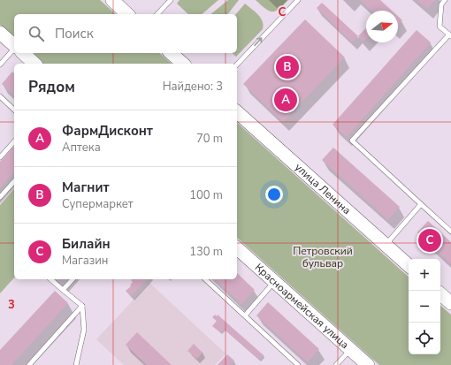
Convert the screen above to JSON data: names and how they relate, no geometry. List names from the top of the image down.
{
  "streets": {
    "main road": ["улица Ленина", "Красноармейская улица"]
  },
  "parks": ["Петровский бульвар"],
  "north": "right",
  "page": {
    "search": "Поиск",
    "pins": ["B", "A", "C"],
    "heading": ["Рядом", "Найдено: 3"],
    "list": [
      {
        "mark": "A",
        "name": "ФармДисконт",
        "note": "Аптека",
        "value": "70 m"
      },
      {
        "mark": "B",
        "name": "Магнит",
        "note": "Супермаркет",
        "value": "100 m"
      },
      {
        "mark": "C",
        "name": "Билайн",
        "note": "Магазин",
        "value": "130 m"
      }
    ],
    "map_buttons": ["+", "−"]
  },
  "grid": {
    "columns": ["C"],
    "rows": ["3"]
  }
}
